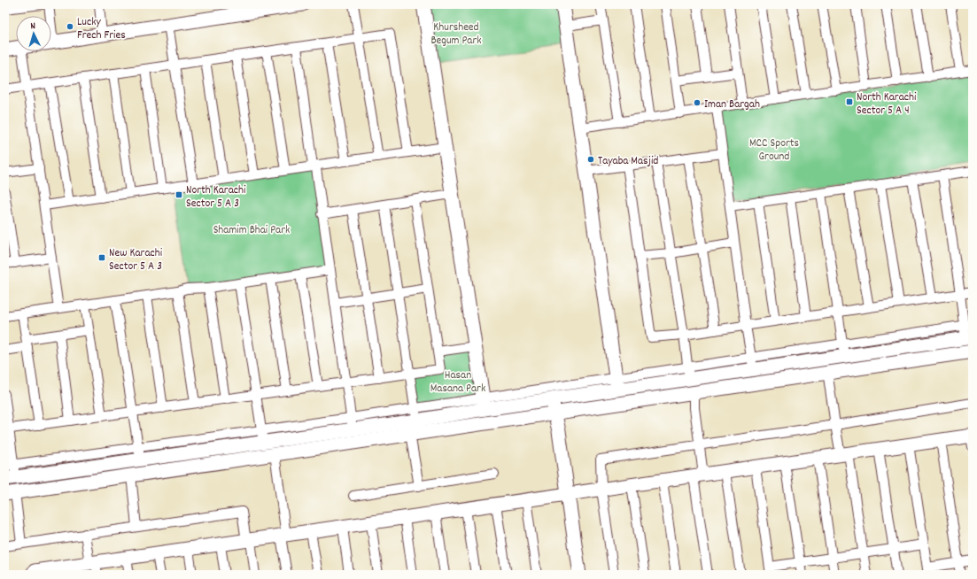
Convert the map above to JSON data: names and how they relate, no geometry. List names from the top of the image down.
{
  "parks": [
    "Khursheed Begum Park",
    "MCC Sports Ground",
    "Shamim Bhai Park",
    "Hasan Masana Park"
  ],
  "places": {
    "other": ["Lucky Frech Fries", "Iman Bargah", "Tayaba Masjid"],
    "transit": ["North Karachi Sector 5 A 4", "North Karachi Sector 5 A 3", "New Karachi Sector 5 A 3"]
  },
  "north": "top"
}
